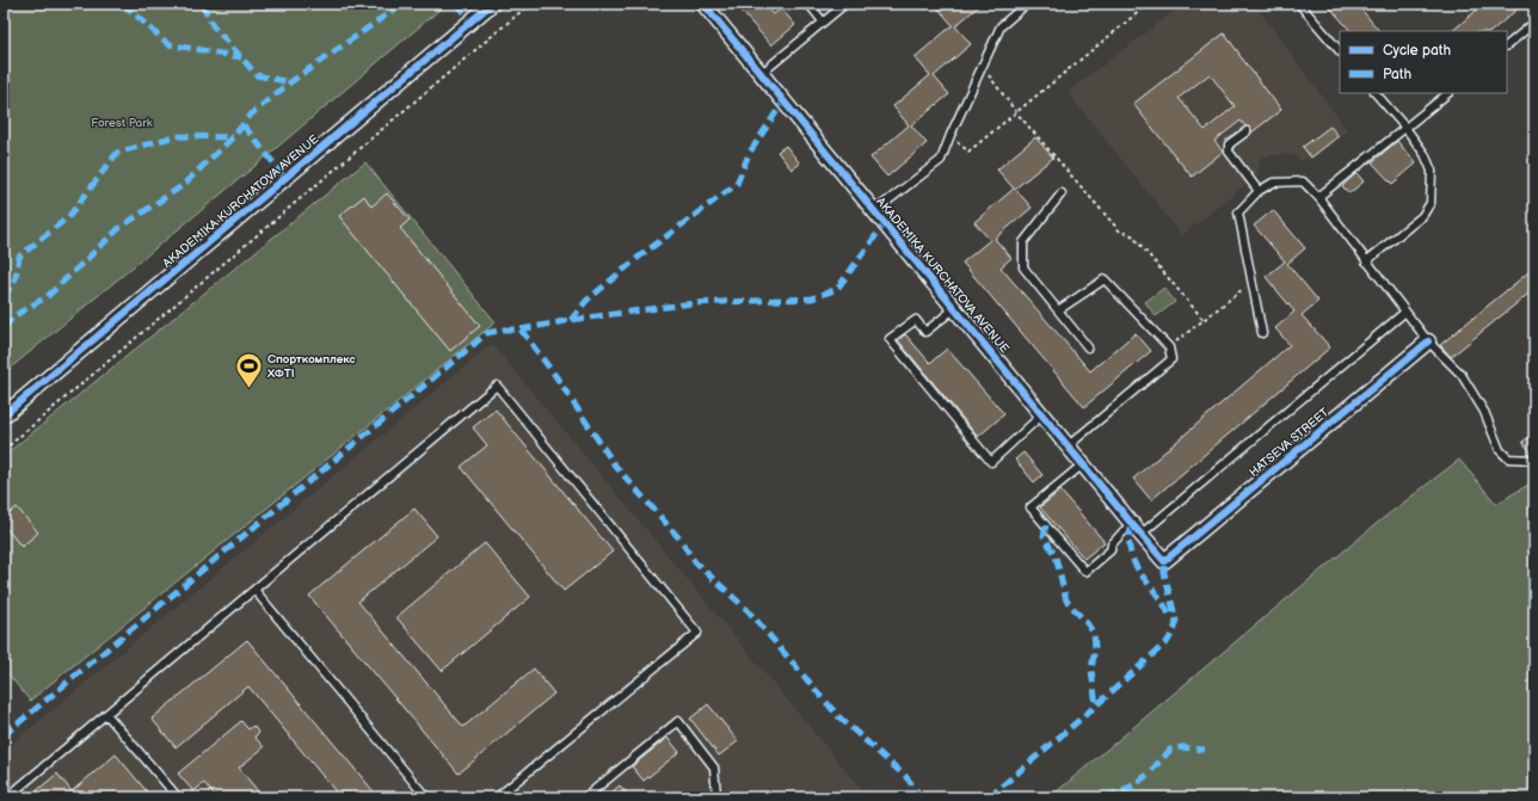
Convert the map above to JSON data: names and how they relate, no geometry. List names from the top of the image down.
{
  "streets": {
    "street": ["AKADEMIKA KURCHATOVA AVENUE", "HATSEVA STREET"]
  },
  "crossings": [
    ["AKADEMIKA KURCHATOVA AVENUE", "HATSEVA STREET"]
  ],
  "parks": ["Forest Park"],
  "places": {
    "sports": ["Спорткомплекс ХФТІ"]
  },
  "legend": ["Cycle path", "Path"]
}
